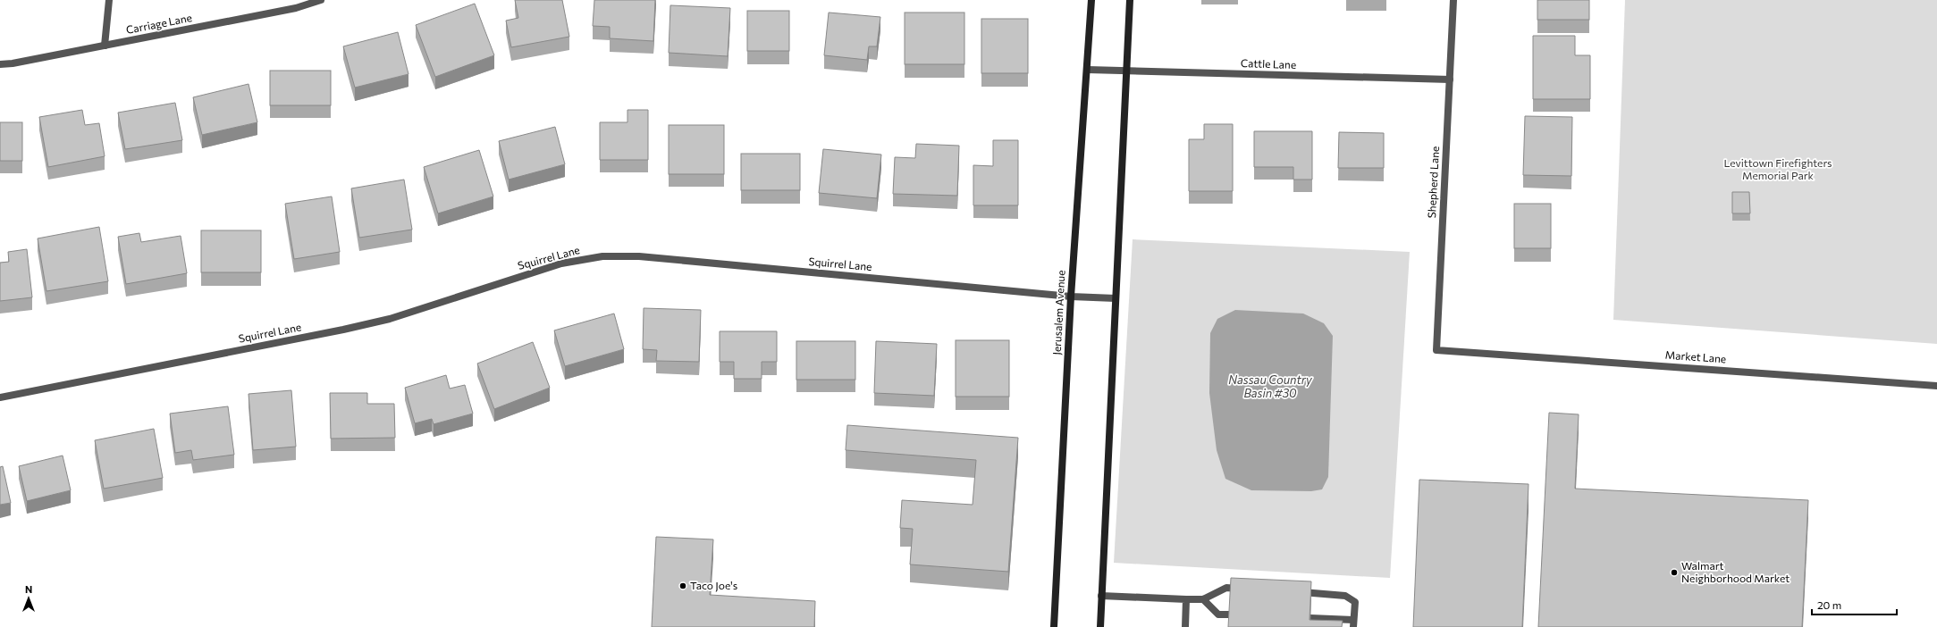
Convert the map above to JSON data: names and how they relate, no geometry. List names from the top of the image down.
{
  "streets": {
    "main road": ["Jerusalem Avenue"],
    "street": [
      "Carriage Lane",
      "Cattle Lane",
      "Shepherd Lane",
      "Squirrel Lane",
      "Market Lane"
    ]
  },
  "crossings": [
    ["Cattle Lane", "Shepherd Lane"],
    ["Cattle Lane", "Jerusalem Avenue"],
    ["Shepherd Lane", "Market Lane"],
    ["Squirrel Lane", "Jerusalem Avenue"]
  ],
  "water": ["Nassau Country Basin #30"],
  "parks": ["Levittown Firefighters Memorial Park"],
  "places": ["Walmart Neighborhood Market", "Taco Joe's"],
  "scale_bar": "20 m",
  "north": "top"
}
